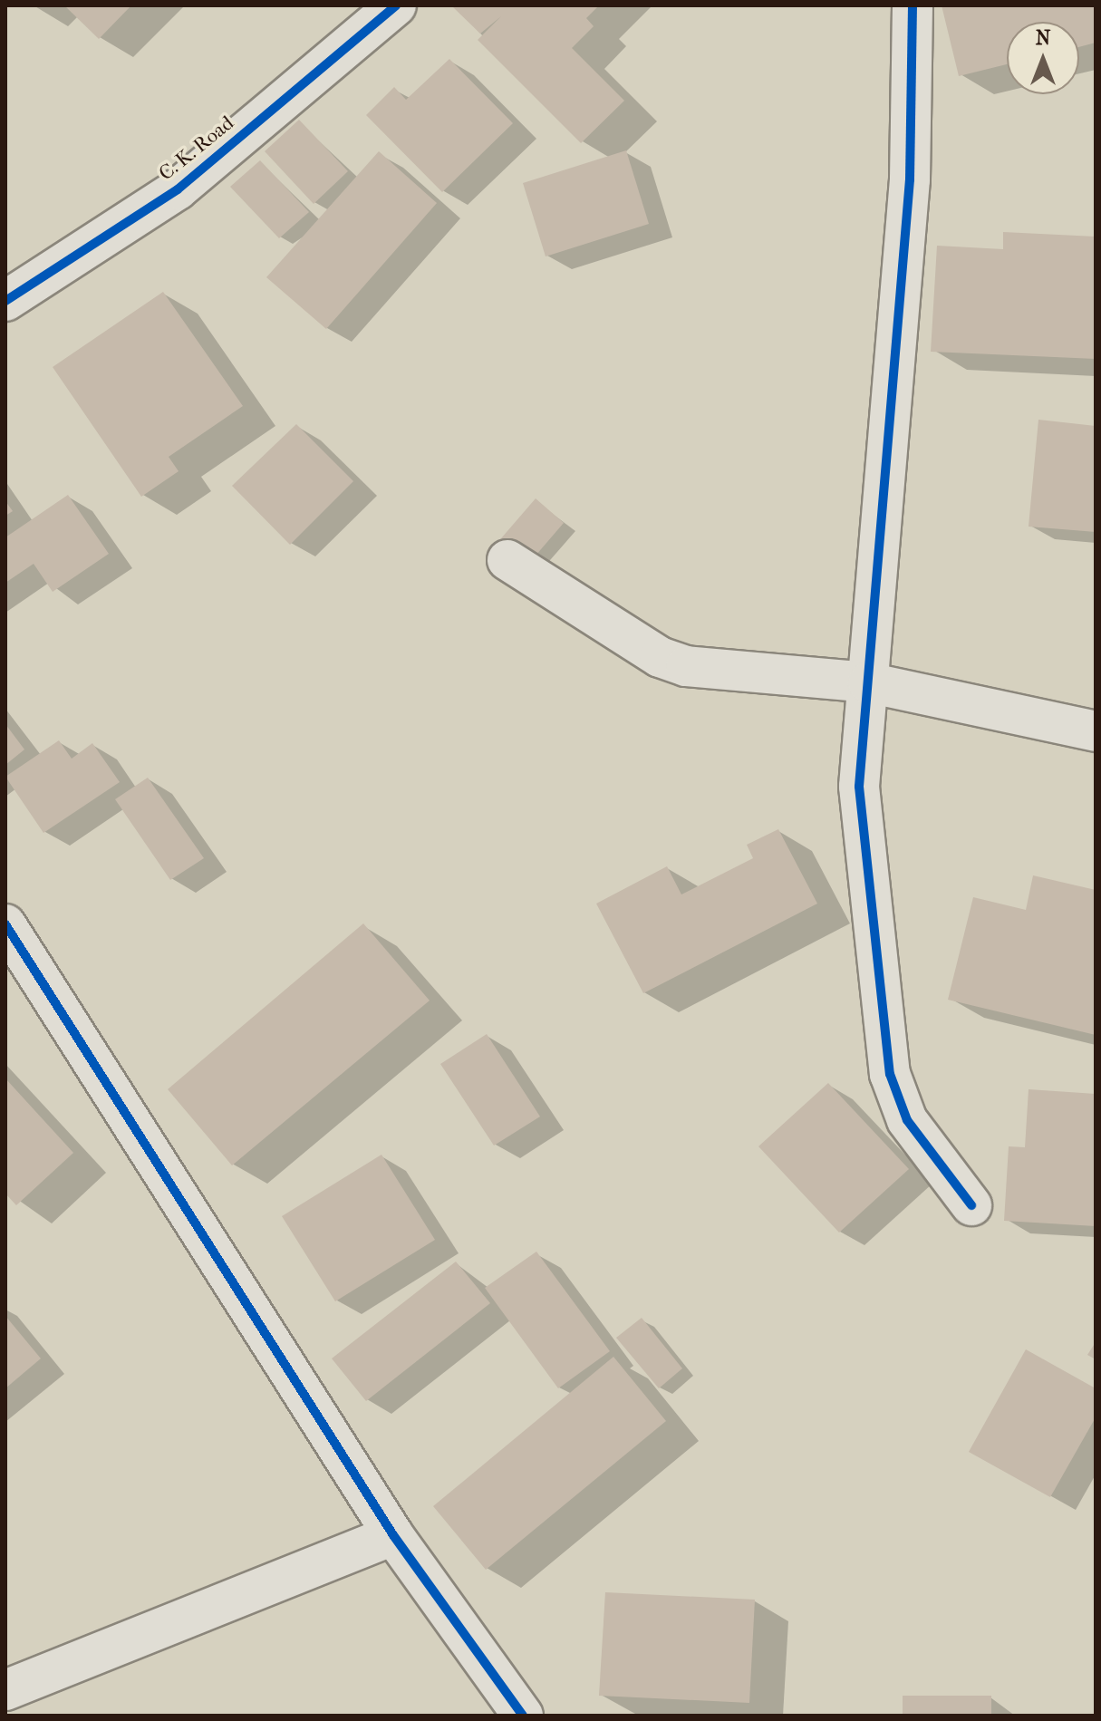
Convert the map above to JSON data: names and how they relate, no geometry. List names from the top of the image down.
{
  "streets": {
    "street": ["C. K. Road"]
  },
  "north": "top"
}
